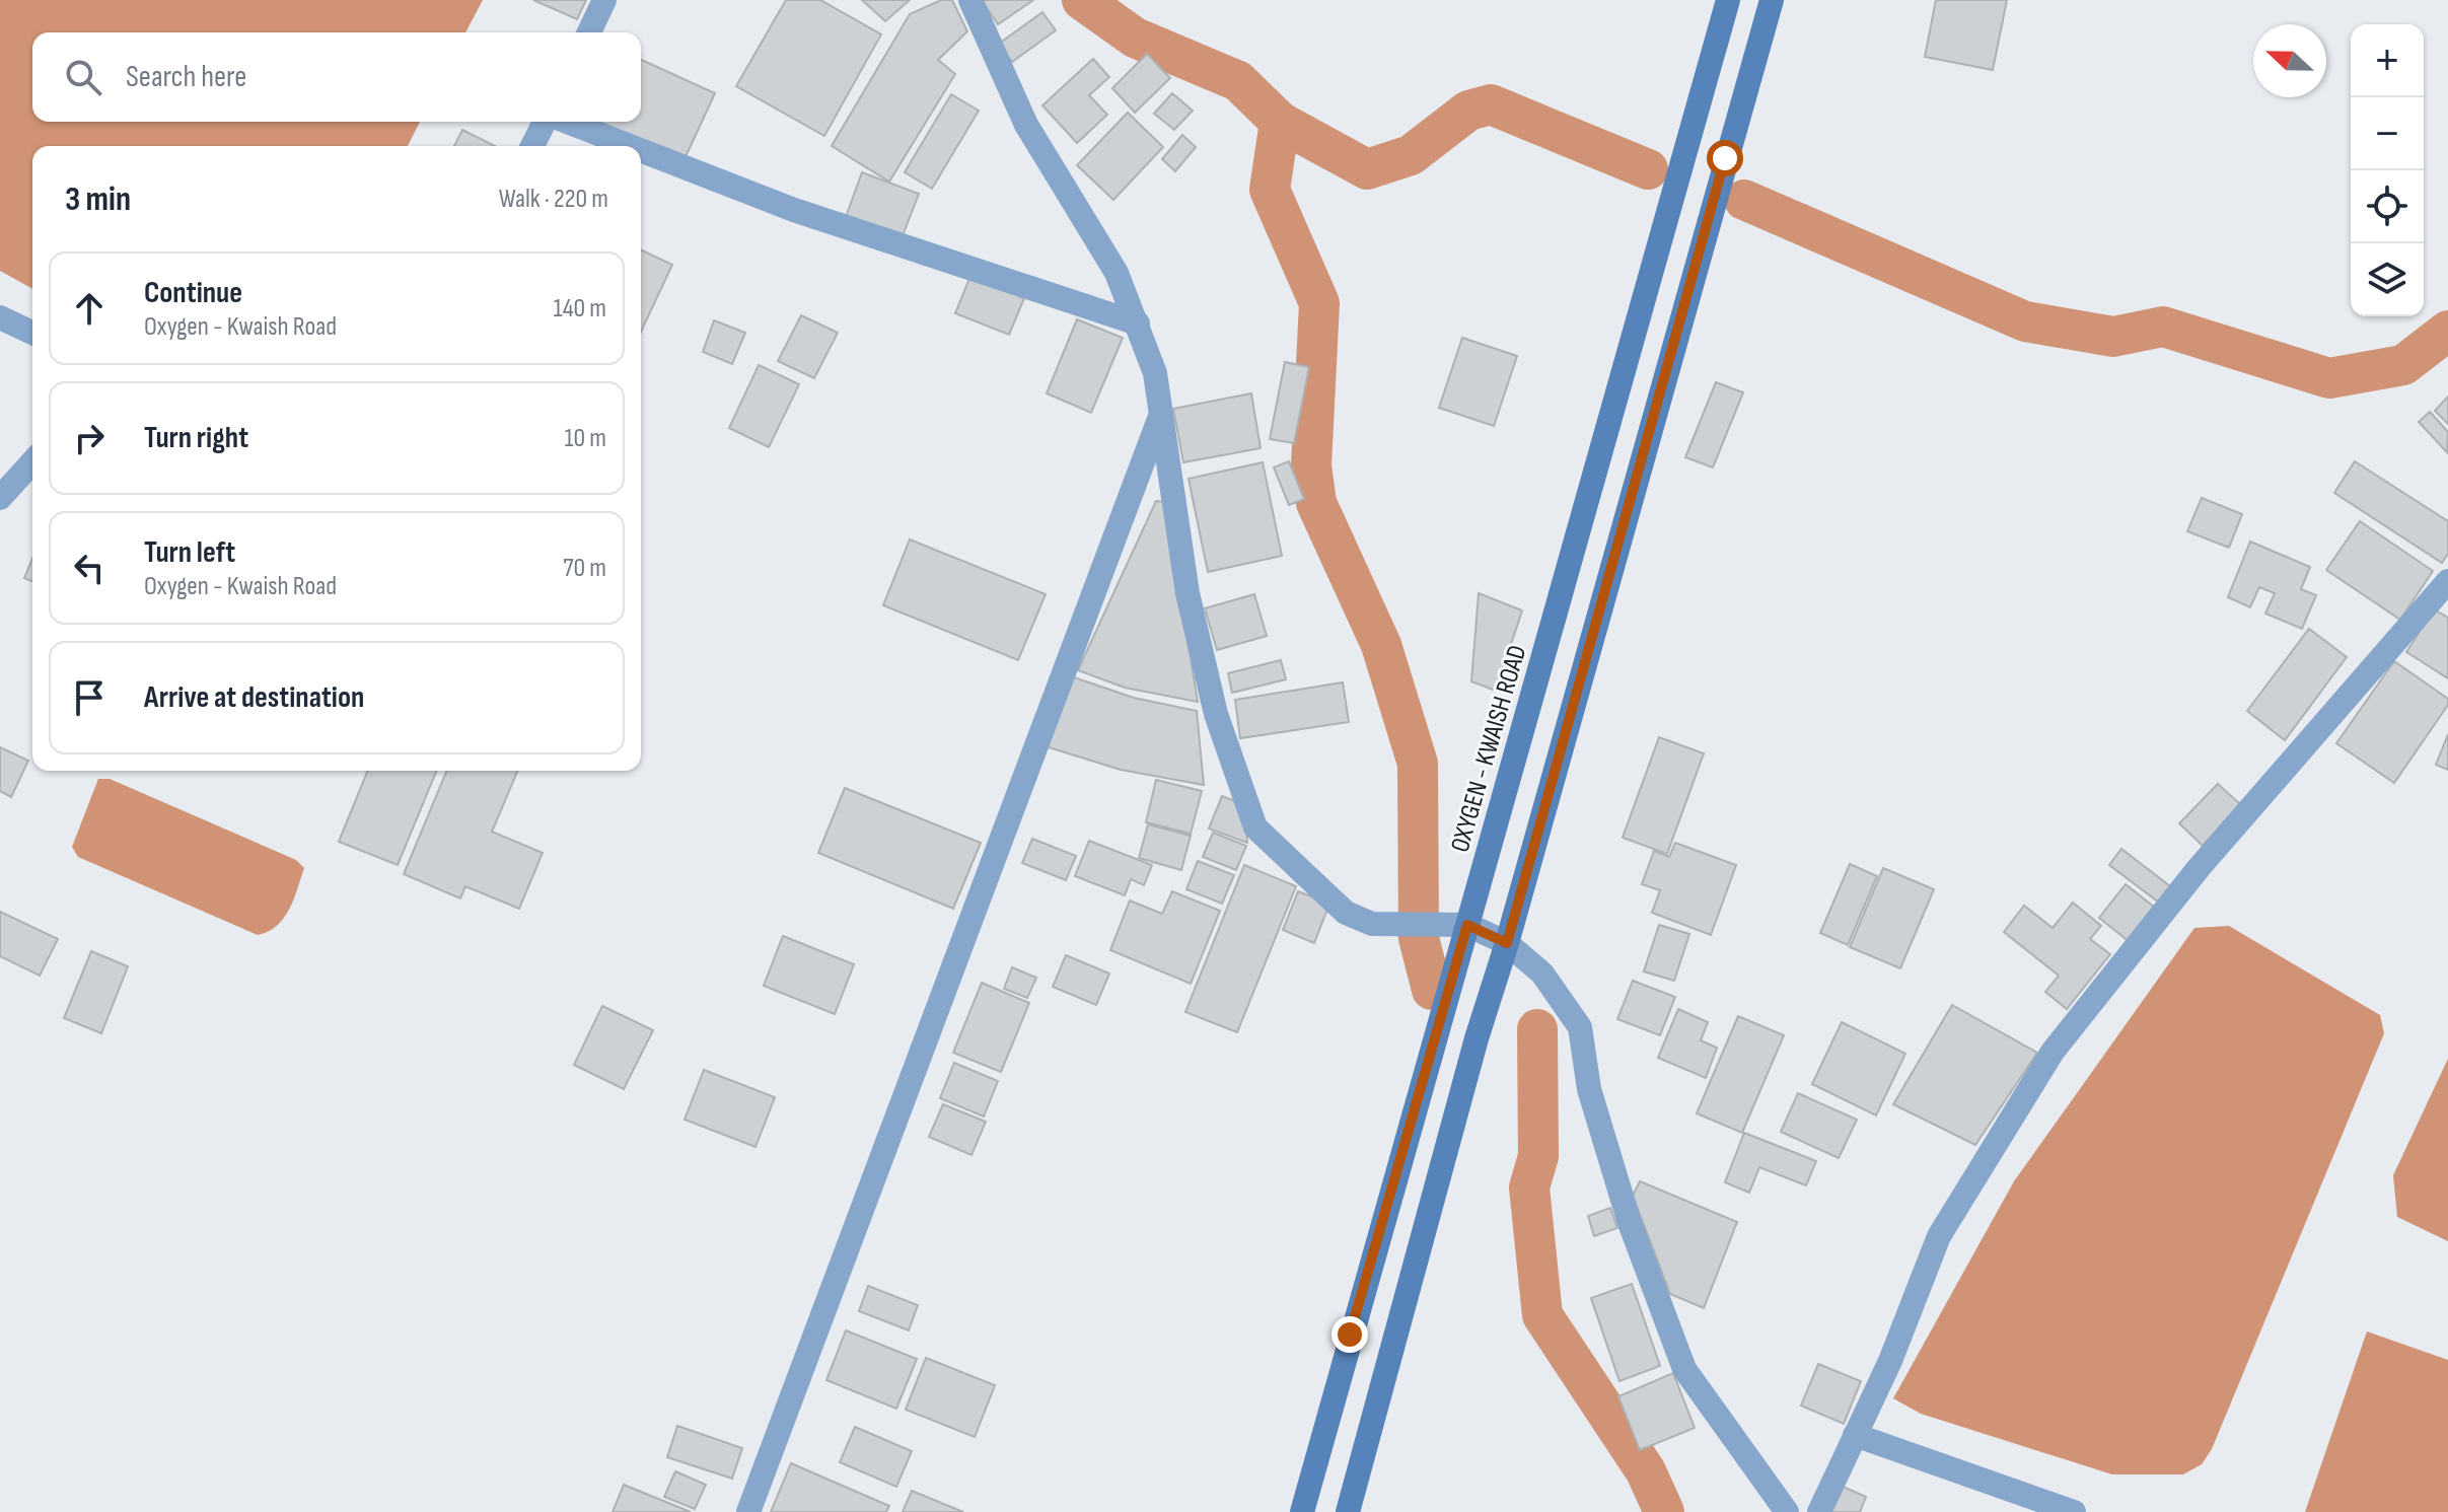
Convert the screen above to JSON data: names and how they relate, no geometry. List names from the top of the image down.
{
  "streets": {
    "main road": ["OXYGEN - KWAISH ROAD"]
  },
  "north": "left",
  "page": {
    "map_buttons": ["+", "−"],
    "search": "Search here",
    "heading": ["3 min", "Walk · 220 m"],
    "list": [
      ["Continue", "Oxygen - Kwaish Road", "140 m"],
      ["Turn right", "10 m"],
      ["Turn left", "Oxygen - Kwaish Road", "70 m"],
      "Arrive at destination"
    ]
  }
}
